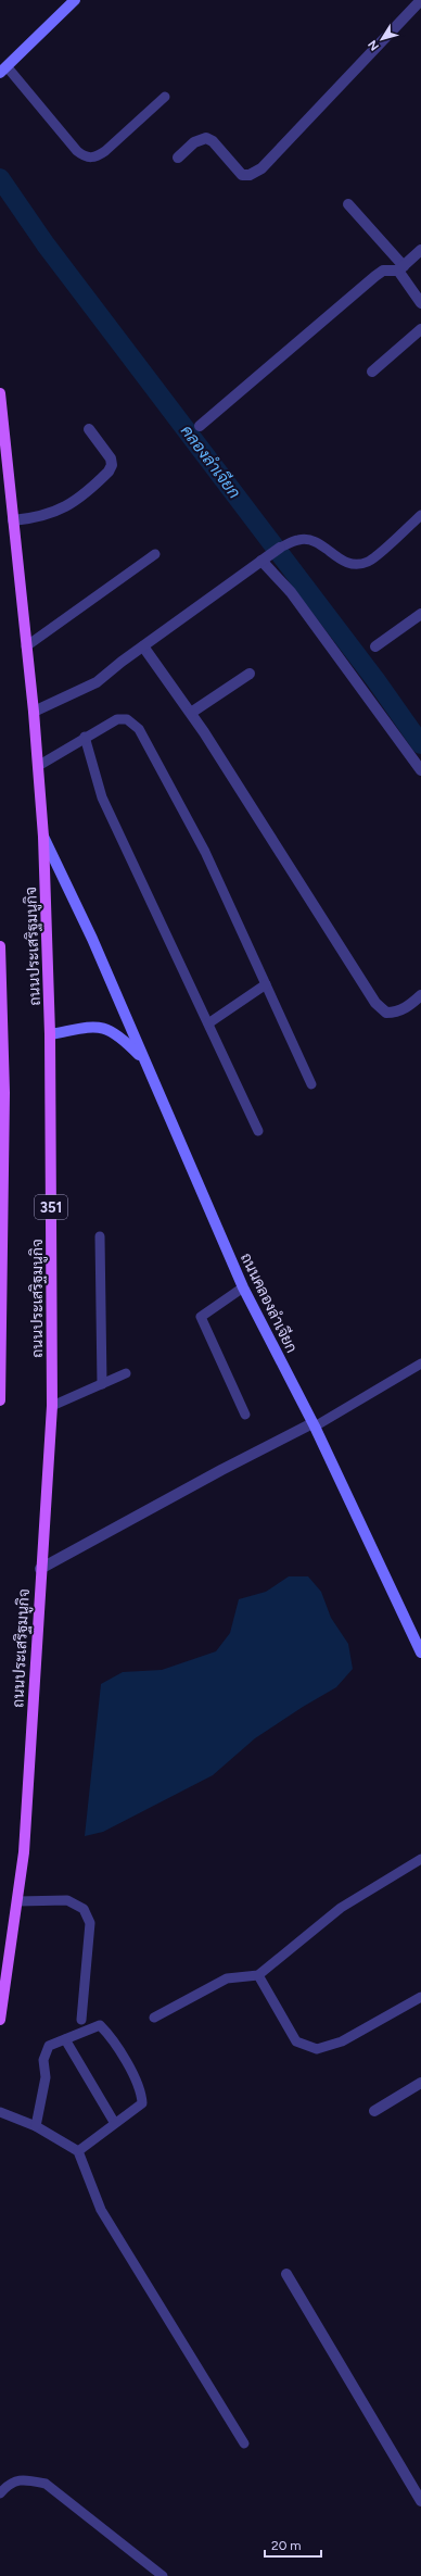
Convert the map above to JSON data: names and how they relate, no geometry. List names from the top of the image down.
{
  "streets": {
    "main road": ["ถนนประเสริฐมนูกิจ", "351"],
    "street": ["ถนนคลองลำเจียก"]
  },
  "crossings": [
    ["ถนนประเสริฐมนูกิจ", "ถนนคลองลำเจียก"]
  ],
  "water": ["คลองลำเจียก"],
  "scale_bar": "20 m",
  "north": "bottom left"
}
